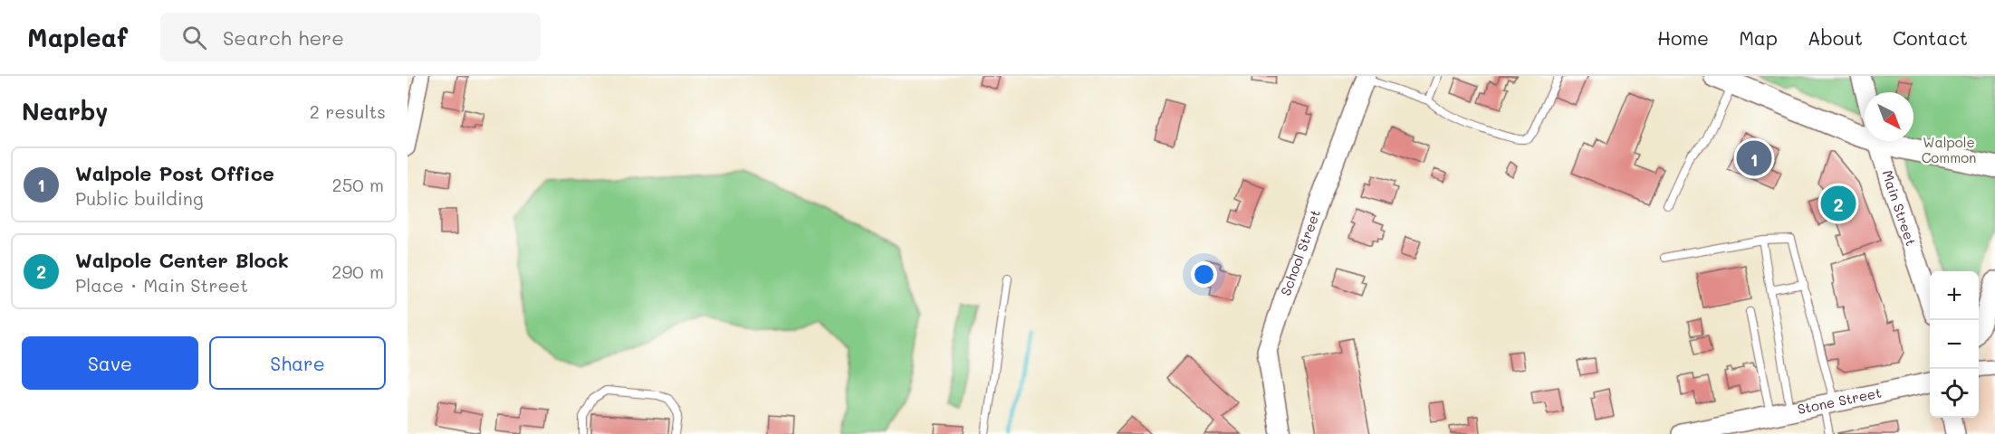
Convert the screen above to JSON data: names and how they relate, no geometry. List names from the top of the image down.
{
  "streets": {
    "street": ["Main Street", "School Street", "Stone Street"]
  },
  "parks": ["Walpole Common"],
  "north": "bottom right",
  "page": {
    "header": "Mapleaf",
    "search": "Search here",
    "nav": [
      "Home",
      "Map",
      "About",
      "Contact"
    ],
    "heading": ["Nearby", "2 results"],
    "pins": ["1", "2"],
    "list": [
      {
        "mark": "1",
        "name": "Walpole Post Office",
        "note": "Public building",
        "value": "250 m"
      },
      {
        "mark": "2",
        "name": "Walpole Center Block",
        "note": "Place · Main Street",
        "value": "290 m"
      }
    ],
    "map_buttons": ["+", "−"],
    "buttons": ["Save", "Share"]
  }
}
